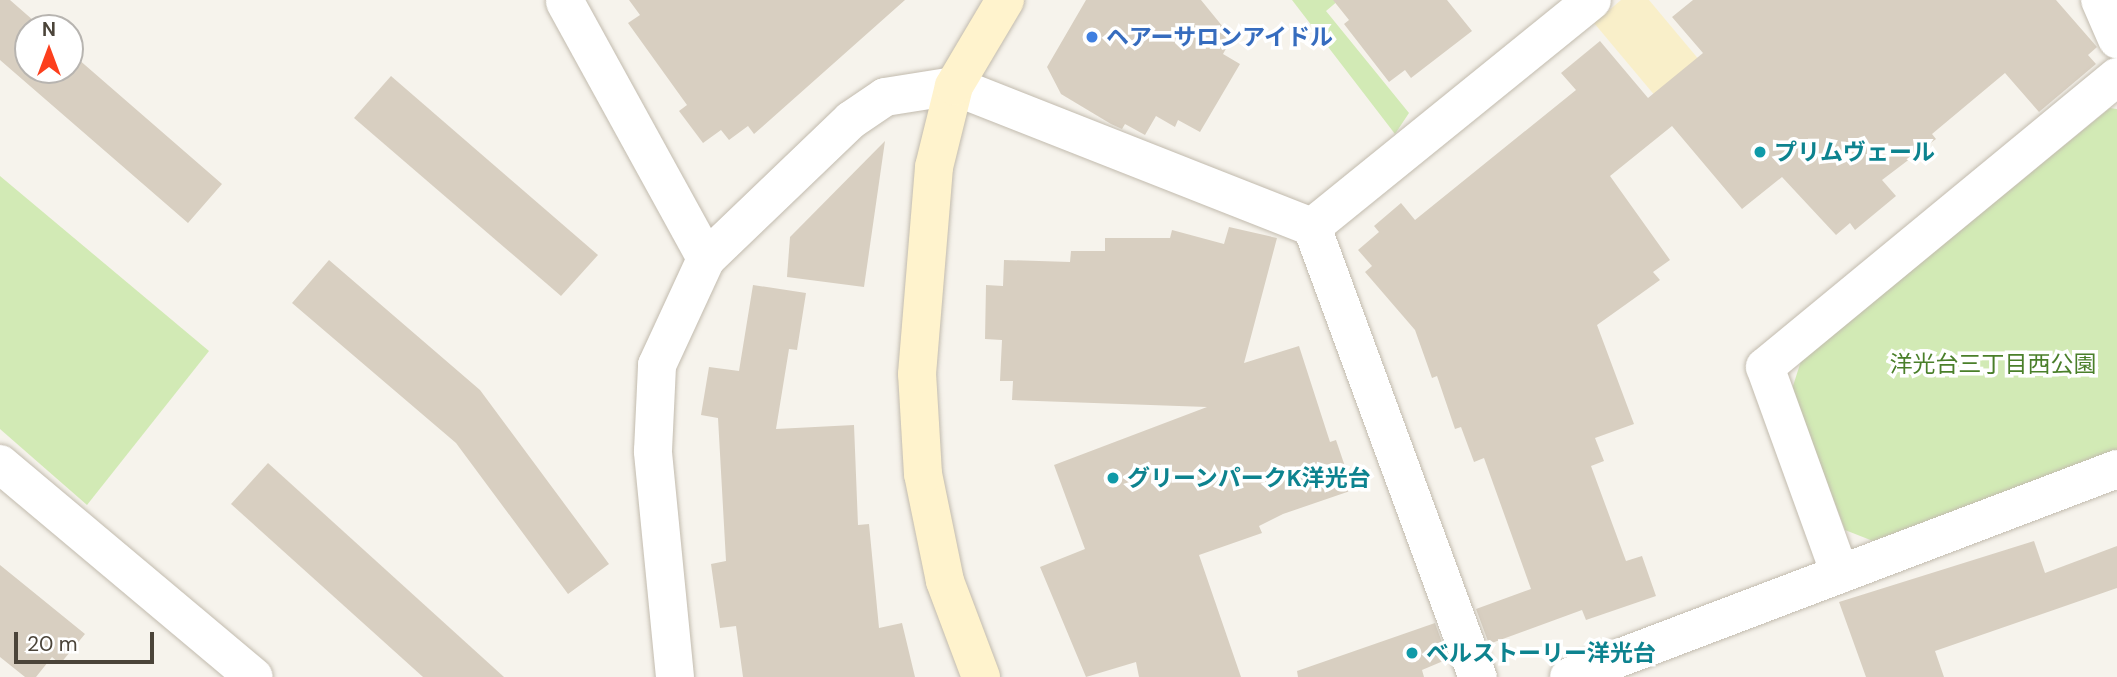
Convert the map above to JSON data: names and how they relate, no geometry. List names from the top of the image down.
{
  "parks": ["洋光台三丁目西公園"],
  "places": [
    "ヘアーサロンアイドル",
    "プリムヴェール",
    "グリーンパークK洋光台",
    "ベルストーリー洋光台"
  ],
  "scale_bar": "20 m",
  "north": "top"
}
